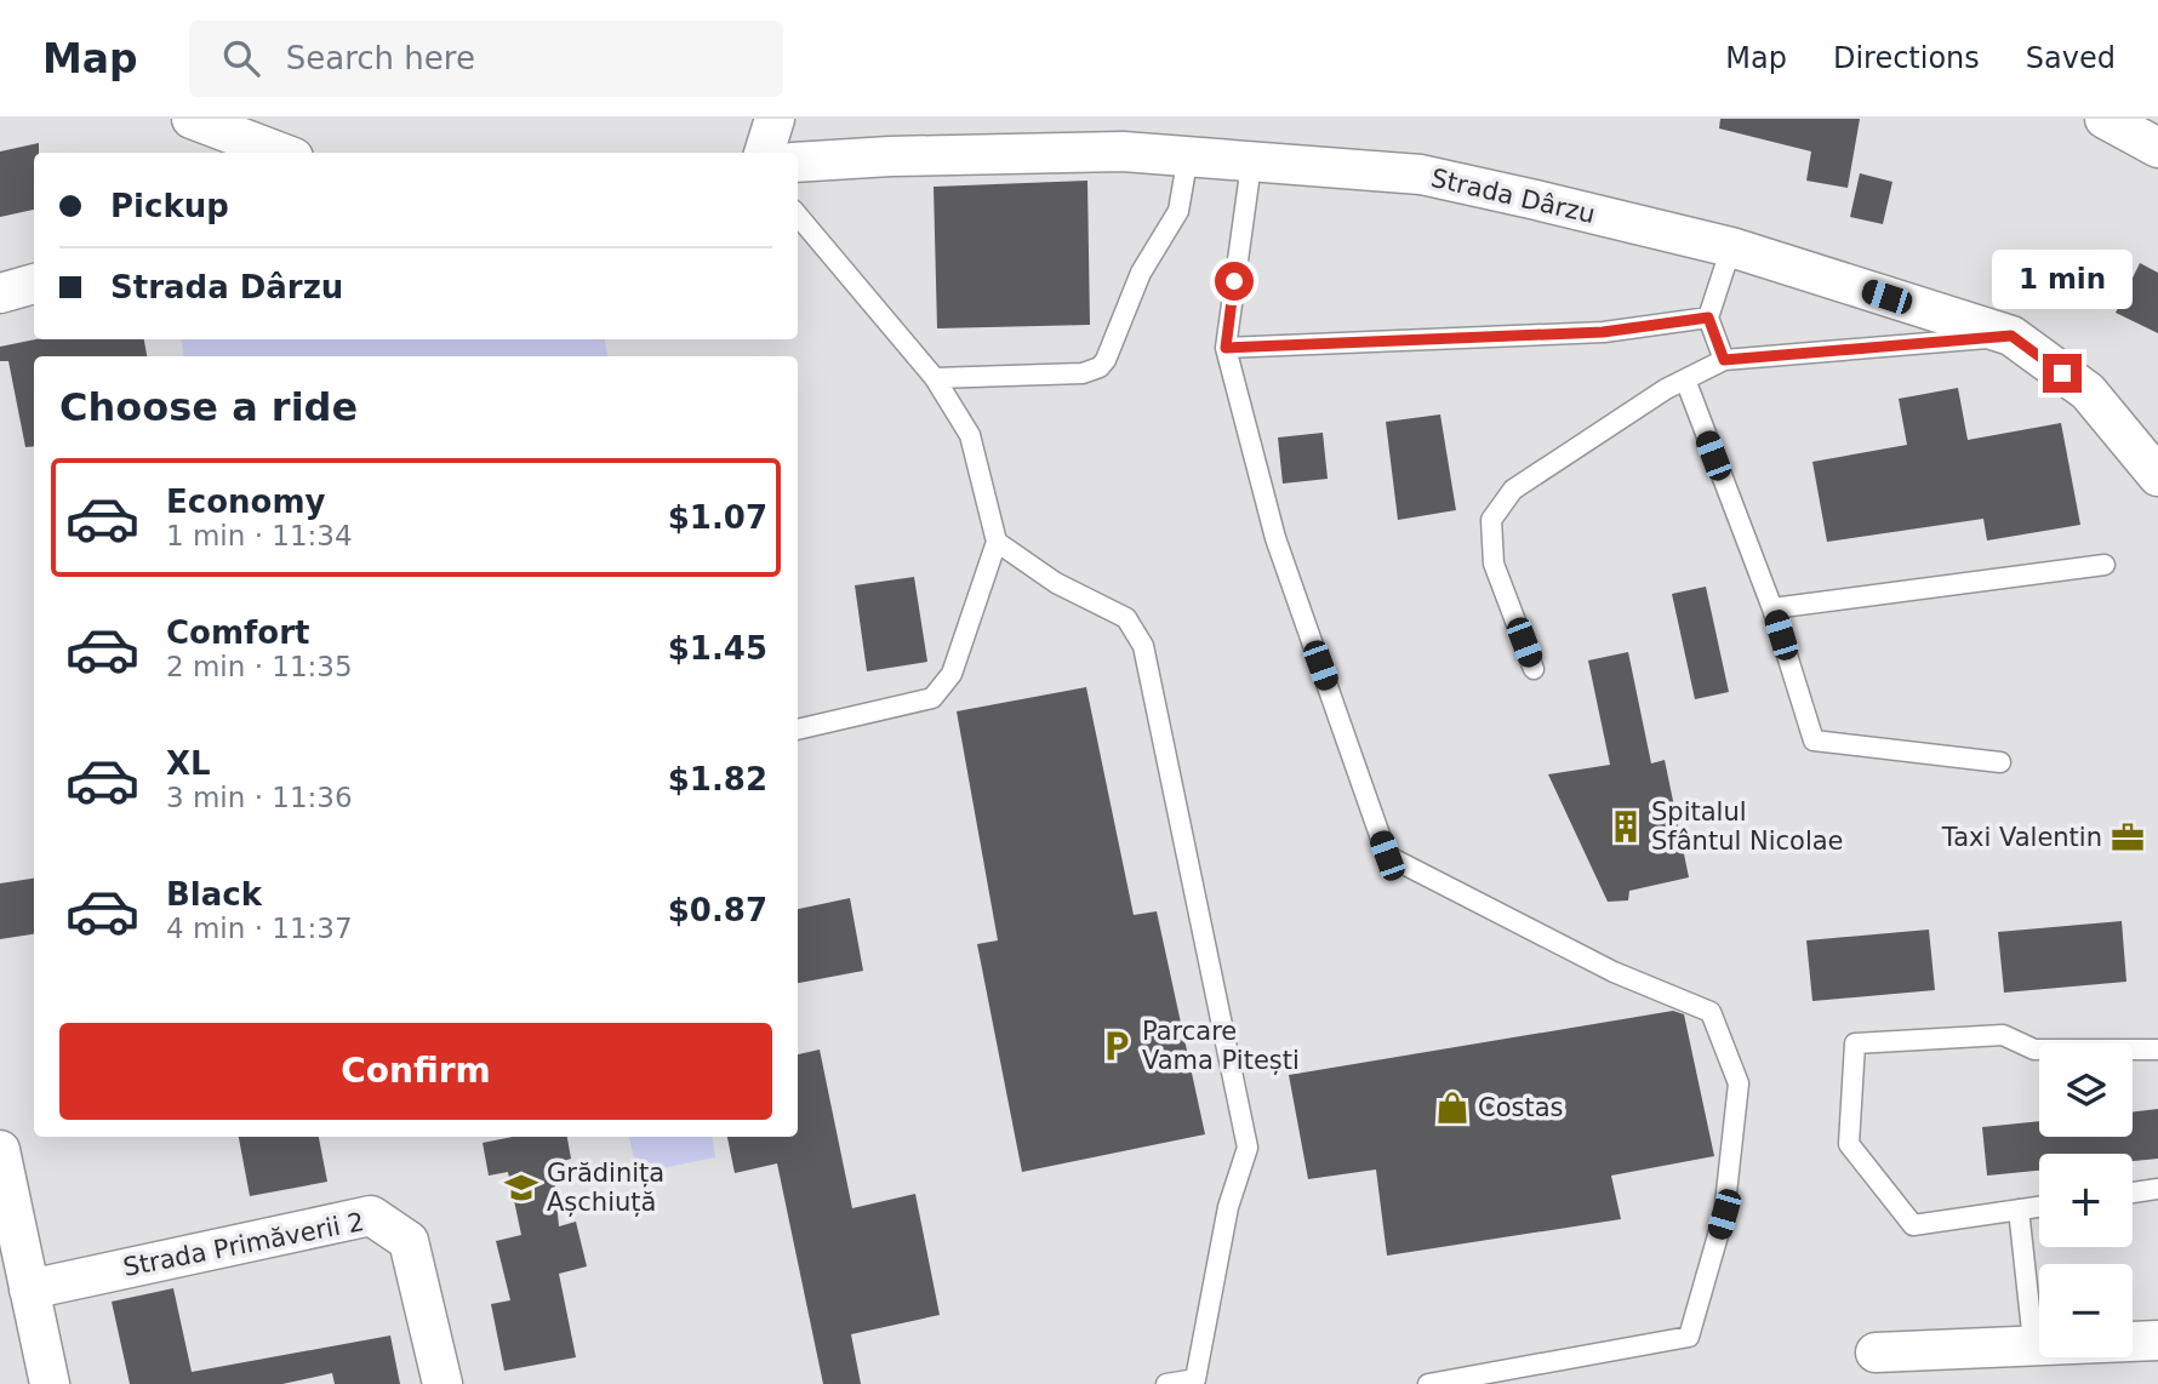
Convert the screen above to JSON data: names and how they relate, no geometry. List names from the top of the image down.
{
  "streets": {
    "street": ["Strada Dârzu", "Strada Primăverii 2"]
  },
  "places": {
    "building": ["Spitalul Sfântul Nicolae"],
    "office": ["Taxi Valentin"],
    "parking": ["Parcare Vama Pitești"],
    "shop": ["Costas"],
    "school or university": ["Grădinița Așchiuță"]
  },
  "page": {
    "header": "Map",
    "search": "Search here",
    "nav": ["Map", "Directions", "Saved"],
    "banner": ["Pickup", "Strada Dârzu"],
    "bubble": "1 min",
    "heading": "Choose a ride",
    "list": [
      {
        "name": "Economy",
        "note": "1 min · 11:34",
        "value": "$1.07"
      },
      {
        "name": "Comfort",
        "note": "2 min · 11:35",
        "value": "$1.45"
      },
      {
        "name": "XL",
        "note": "3 min · 11:36",
        "value": "$1.82"
      },
      {
        "name": "Black",
        "note": "4 min · 11:37",
        "value": "$0.87"
      }
    ],
    "buttons": "Confirm",
    "map_buttons": ["+", "−"]
  }
}
